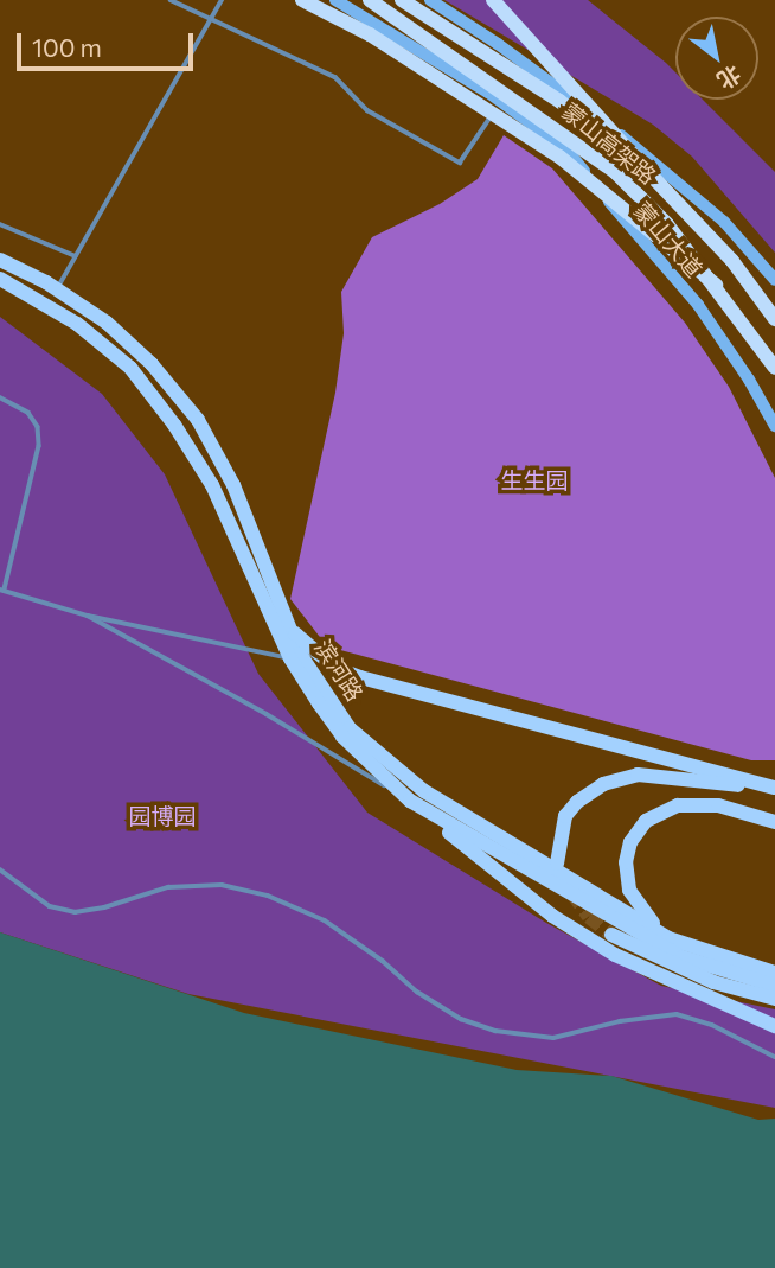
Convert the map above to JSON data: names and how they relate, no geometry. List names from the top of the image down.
{
  "streets": {
    "highway": ["蒙山高架路"],
    "main road": ["蒙山大道", "滨河路"]
  },
  "parks": ["生生园", "园博园"],
  "scale_bar": "100 m",
  "north": "bottom right"
}
